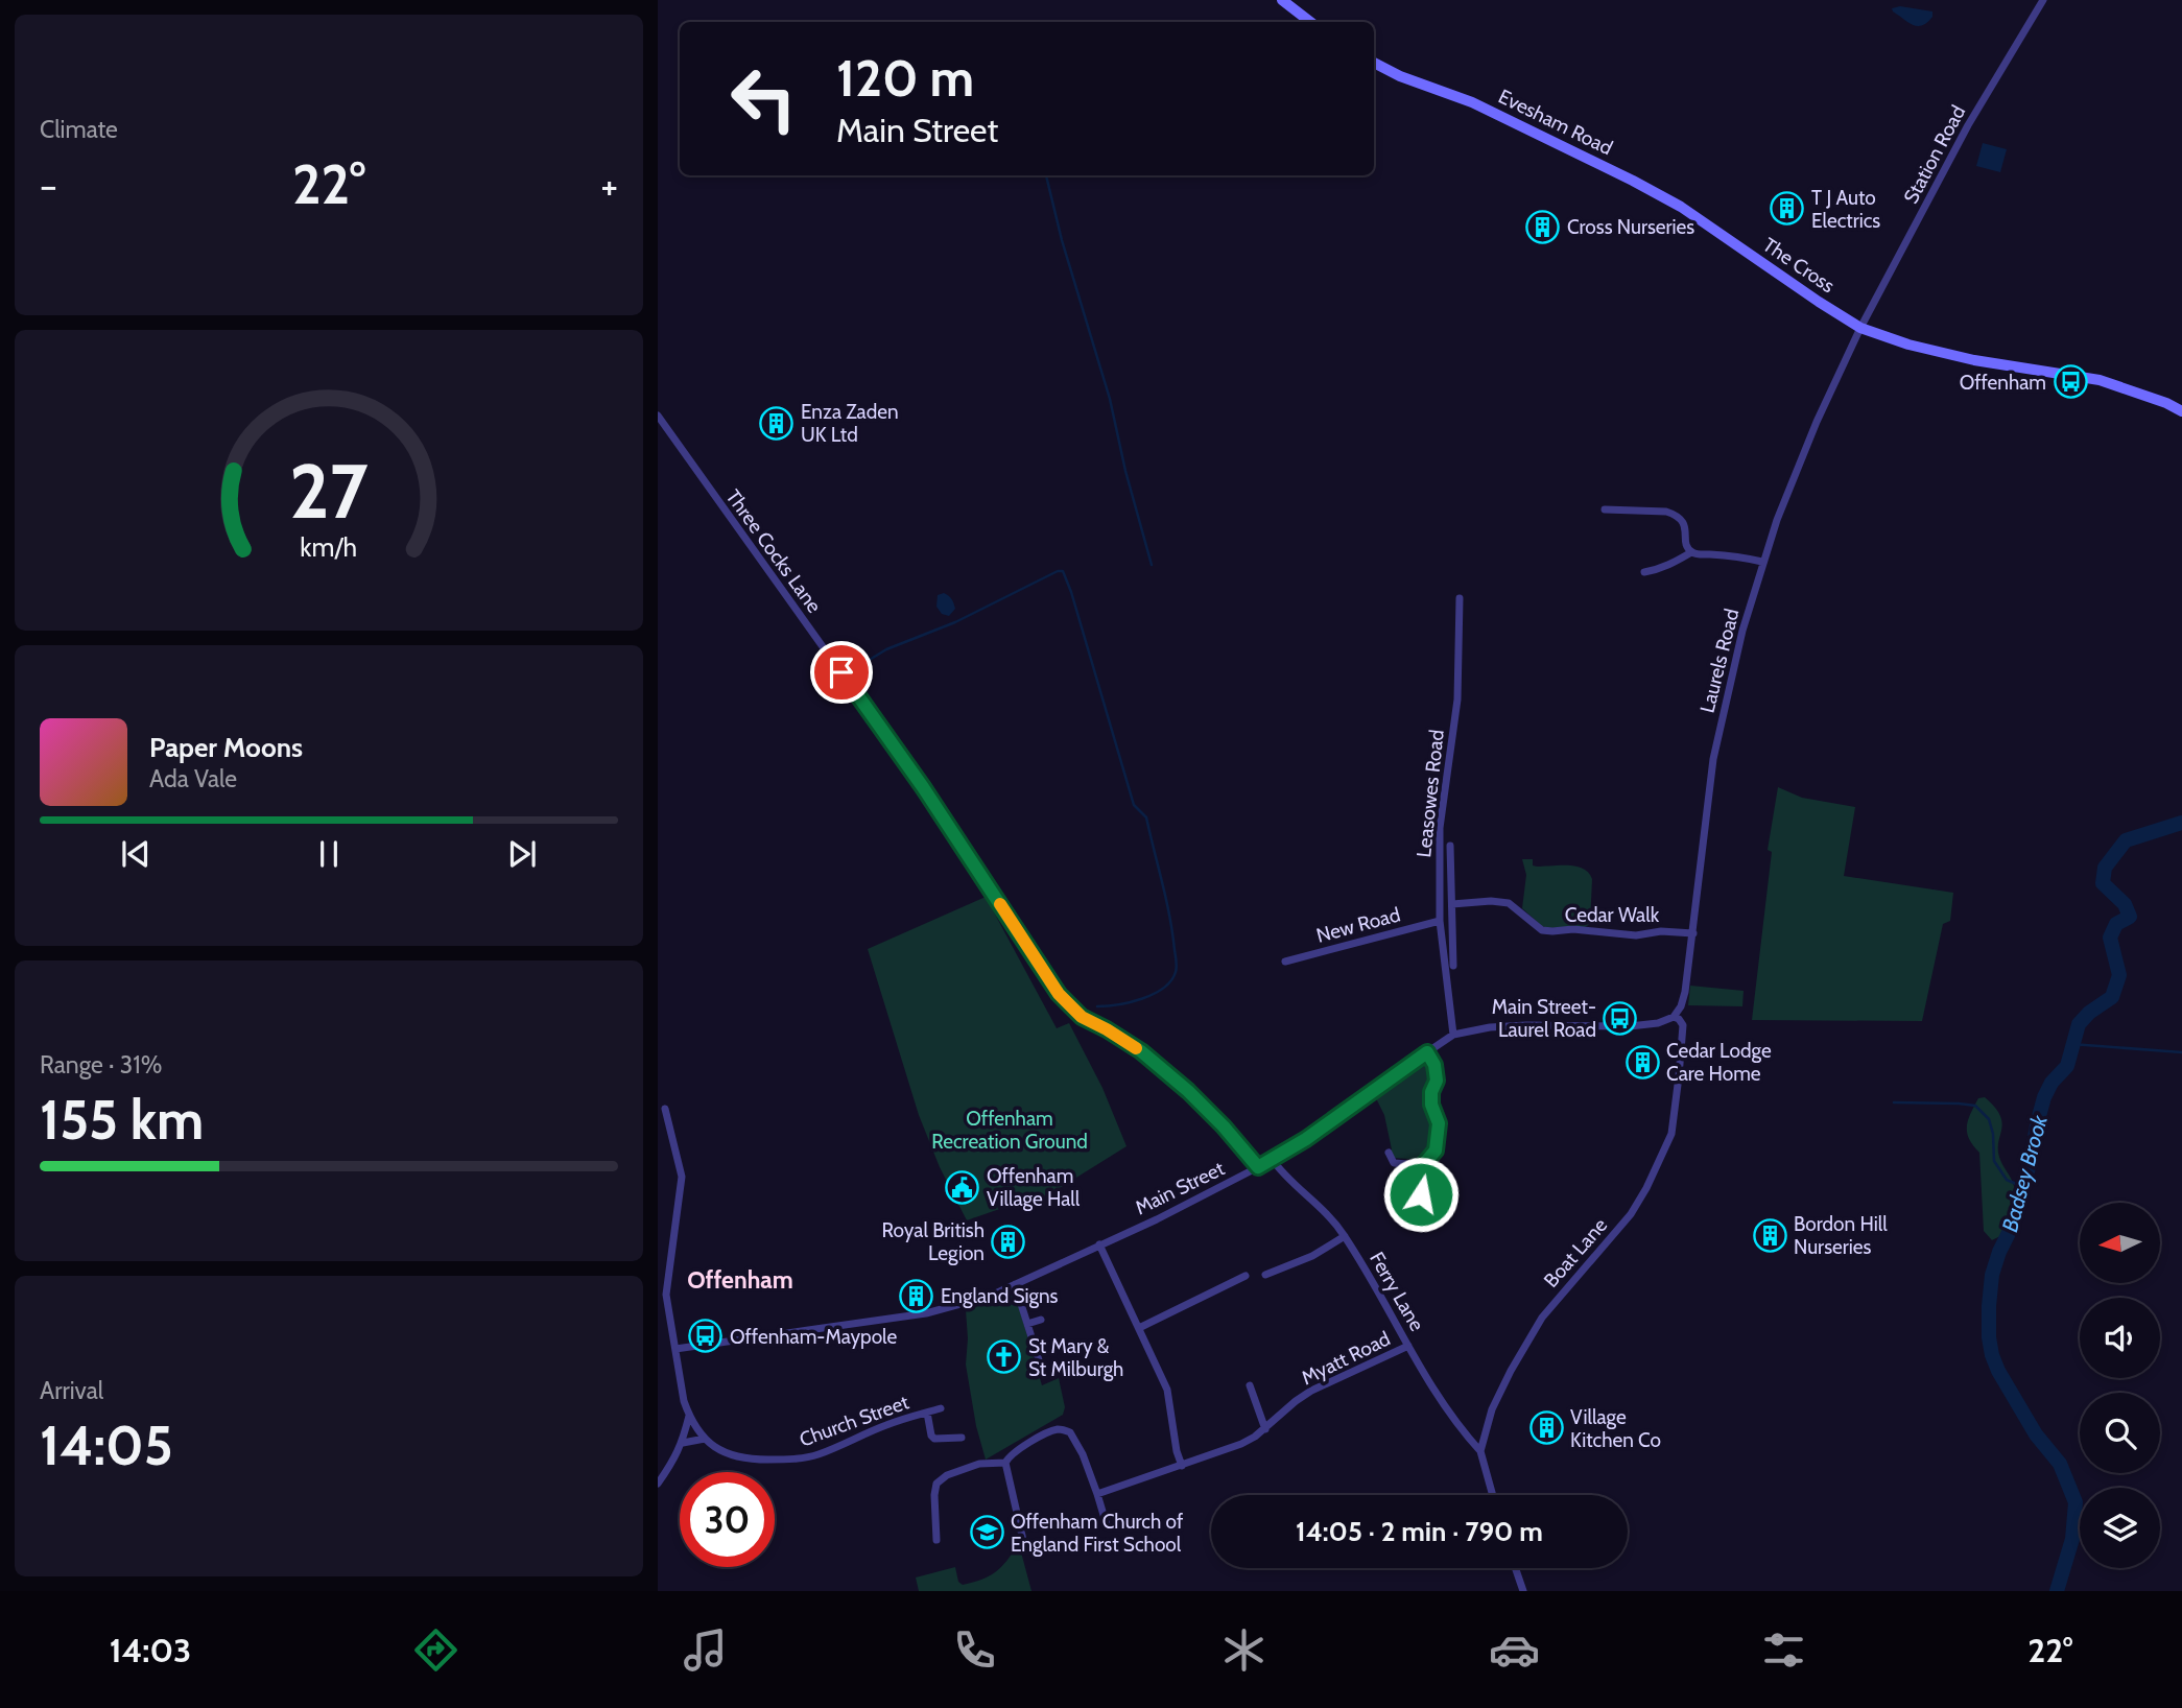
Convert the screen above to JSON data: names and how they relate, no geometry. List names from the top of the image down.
{
  "streets": {
    "main road": ["Evesham Road", "The Cross"],
    "street": [
      "Station Road",
      "Three Cocks Lane",
      "Laurels Road",
      "Leasowes Road",
      "Cedar Walk",
      "New Road",
      "Main Street",
      "Boat Lane",
      "Ferry Lane",
      "Myatt Road",
      "Church Street"
    ]
  },
  "crossings": [
    ["Evesham Road", "The Cross"],
    ["Station Road", "The Cross"],
    ["Station Road", "Laurels Road"],
    ["The Cross", "Laurels Road"],
    ["Three Cocks Lane", "Main Street"],
    ["Laurels Road", "Cedar Walk"],
    ["Laurels Road", "Main Street"],
    ["Laurels Road", "Boat Lane"],
    ["Leasowes Road", "New Road"],
    ["Leasowes Road", "Main Street"],
    ["Main Street", "Boat Lane"],
    ["Main Street", "Ferry Lane"],
    ["Main Street", "Church Street"],
    ["Boat Lane", "Ferry Lane"],
    ["Ferry Lane", "Myatt Road"]
  ],
  "districts": ["Offenham"],
  "water": ["Badsey Brook"],
  "parks": ["Offenham Recreation Ground"],
  "places": {
    "building": [
      "T J Auto Electrics",
      "Cross Nurseries",
      "Enza Zaden UK Ltd",
      "Cedar Lodge Care Home",
      "Bordon Hill Nurseries",
      "Royal British Legion",
      "England Signs",
      "Village Kitchen Co"
    ],
    "bus stop": ["Offenham", "Main Street- Laurel Road", "Offenham-Maypole"],
    "public building": ["Offenham Village Hall"],
    "church": ["St Mary & St Milburgh"],
    "school or university": ["Offenham Church of England First School"]
  },
  "north": "left",
  "page": {
    "tile": [
      "Climate",
      ["Range · 31%", "155 km"],
      ["Arrival", "14:05"]
    ],
    "turn": ["120 m", "Main Street"],
    "heat": ["−", "22°", "+"],
    "song": ["Paper Moons", "Ada Vale"],
    "limit": "30",
    "trip": "14:05 · 2 min · 790 m",
    "tabs": ["14:03", "22°"],
    "gauge": ["27", "km/h"]
  }
}
